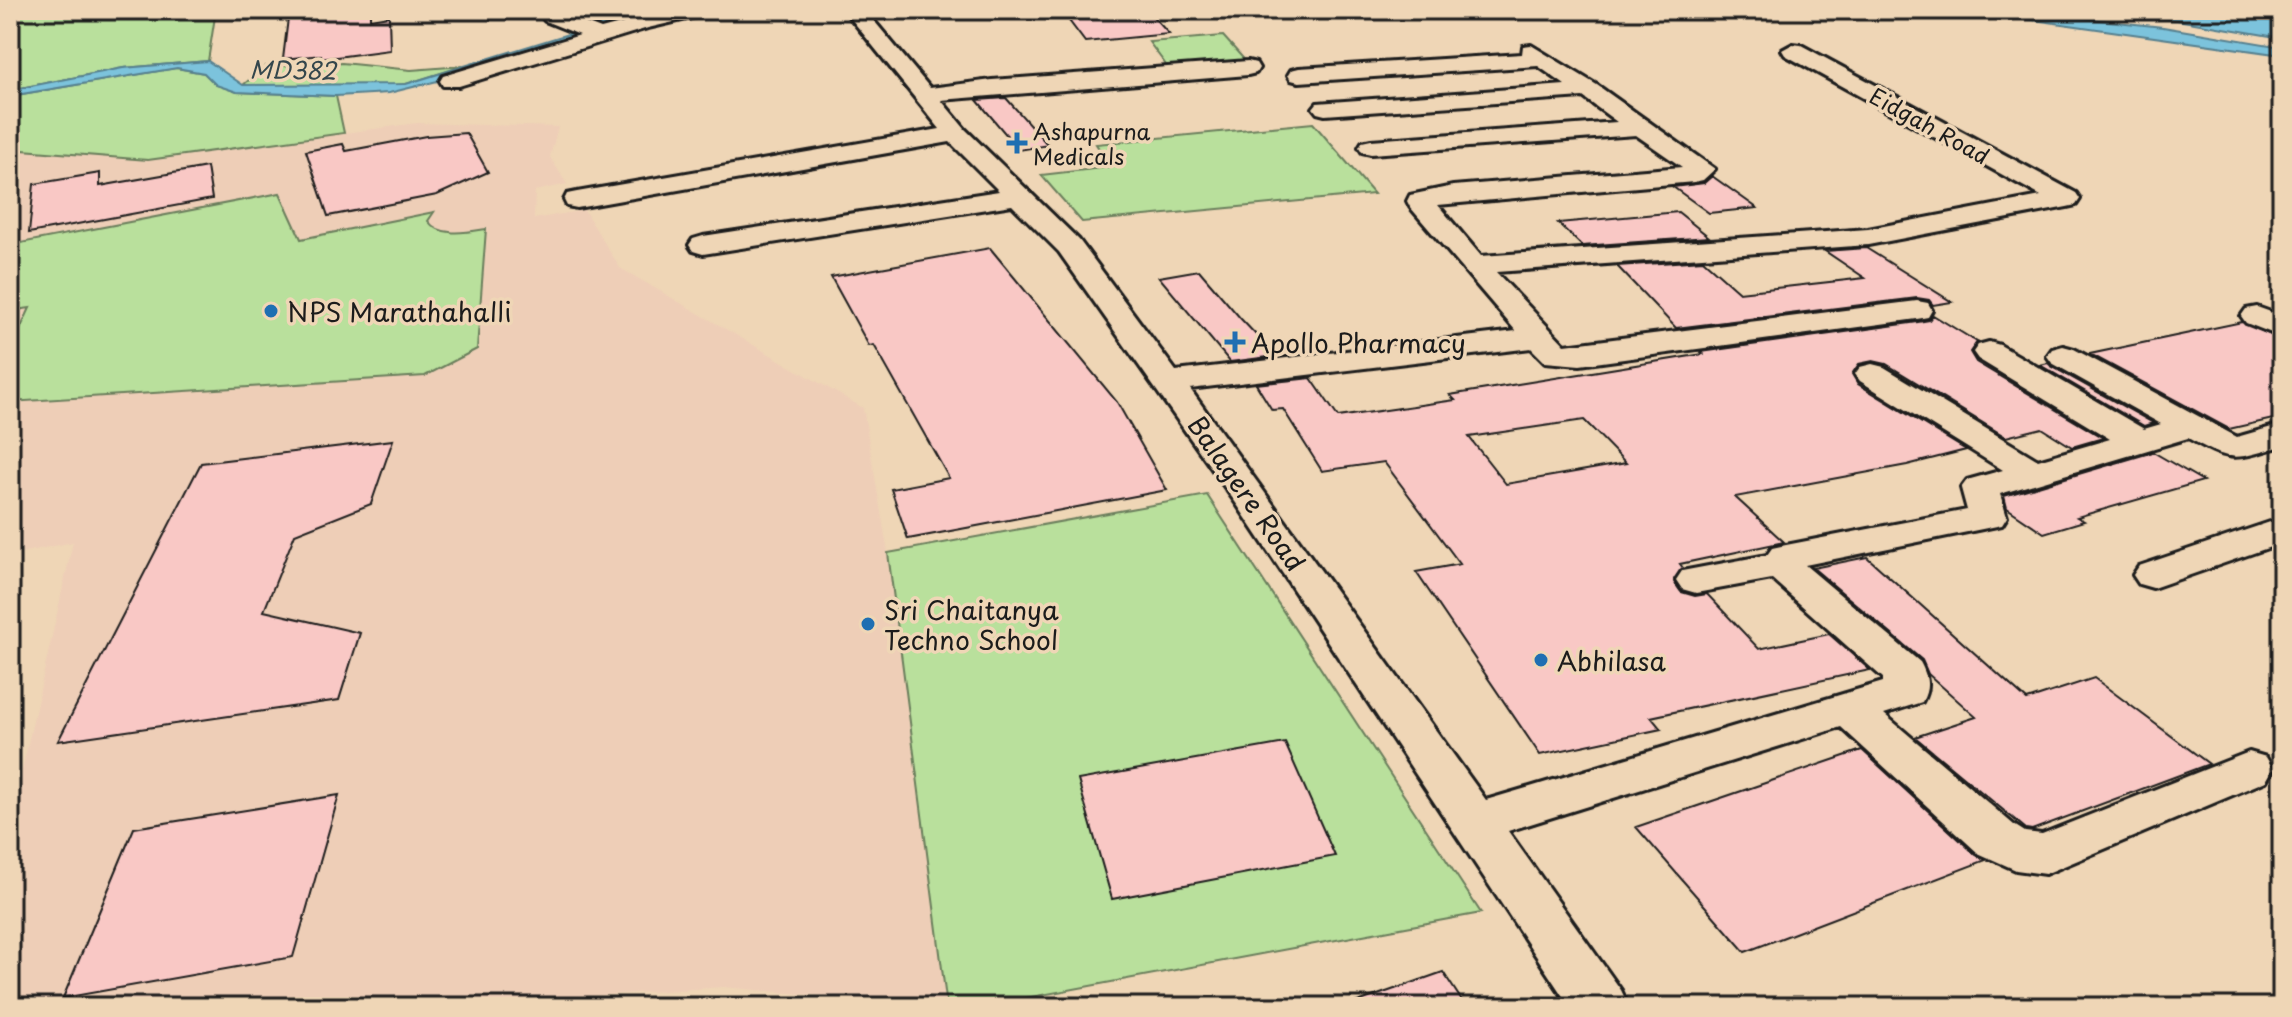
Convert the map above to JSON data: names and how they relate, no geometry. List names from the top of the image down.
{
  "streets": {
    "street": ["Eidgah Road", "Balagere Road"]
  },
  "water": ["MD382"],
  "places": {
    "health": ["Ashapurna Medicals", "Apollo Pharmacy"],
    "other": ["NPS Marathahalli", "Sri Chaitanya Techno School", "Abhilasa"]
  }
}
